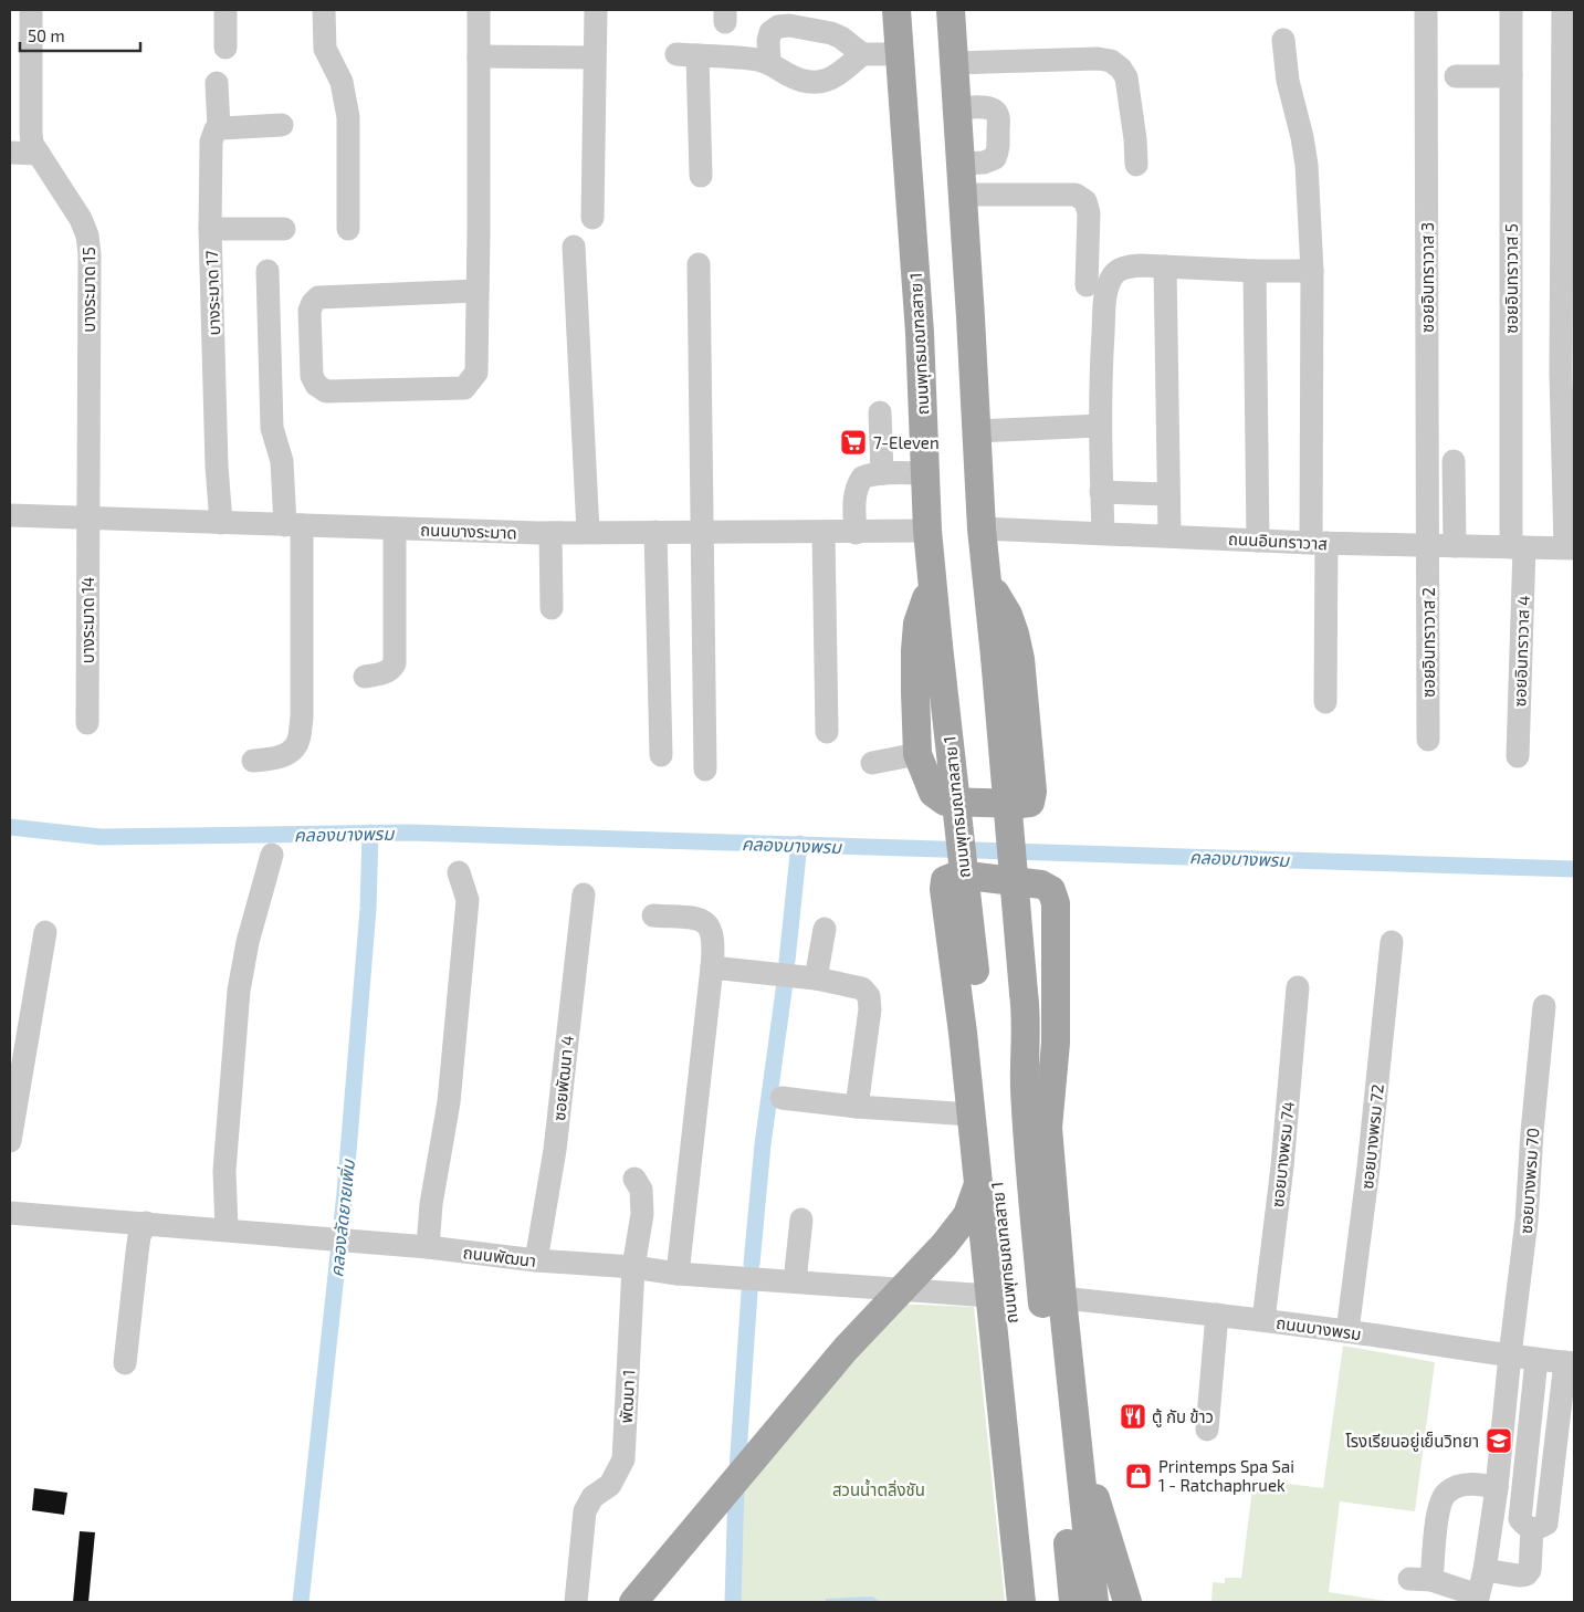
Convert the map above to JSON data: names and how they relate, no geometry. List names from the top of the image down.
{
  "streets": {
    "main road": ["ถนนพุทธมณฑลสาย 1"],
    "street": [
      "ซอยอินทราวาส 3",
      "ซอยอินทราวาส 5",
      "บางระมาด 15",
      "บางระมาด 17",
      "ถนนบางระมาด",
      "ถนนอินทราวาส",
      "บางระมาด 14",
      "ซอยอินทราวาส 2",
      "ซอยอินทราวาส 4",
      "ซอยพัฒนา 4",
      "ซอยบางพรม 72",
      "ซอยบางพรม 74",
      "ซอยบางพรม 70",
      "ถนนพัฒนา",
      "ถนนบางพรม",
      "พัฒนา 1"
    ]
  },
  "crossings": [
    ["ซอยอินทราวาส 3", "ถนนอินทราวาส"],
    ["ซอยอินทราวาส 3", "ซอยอินทราวาส 2"],
    ["ซอยอินทราวาส 5", "ถนนอินทราวาส"],
    ["ซอยอินทราวาส 5", "ซอยอินทราวาส 4"],
    ["บางระมาด 15", "ถนนบางระมาด"],
    ["บางระมาด 15", "บางระมาด 14"],
    ["บางระมาด 17", "ถนนบางระมาด"],
    ["ถนนพุทธมณฑลสาย 1", "ถนนบางระมาด"],
    ["ถนนพุทธมณฑลสาย 1", "ถนนอินทราวาส"],
    ["ถนนบางระมาด", "บางระมาด 14"],
    ["ถนนอินทราวาส", "ซอยอินทราวาส 2"],
    ["ถนนอินทราวาส", "ซอยอินทราวาส 4"],
    ["ซอยพัฒนา 4", "ถนนพัฒนา"],
    ["ซอยบางพรม 72", "ถนนบางพรม"],
    ["ซอยบางพรม 74", "ถนนบางพรม"],
    ["ซอยบางพรม 70", "ถนนบางพรม"],
    ["ถนนพัฒนา", "พัฒนา 1"]
  ],
  "water": ["คลองบางพรม", "คลองลัดยายเพิ่ม"],
  "parks": ["สวนน้ำตลิ่งชัน"],
  "places": {
    "supermarket": ["7-Eleven"],
    "restaurant": ["ตู้ กับ ข้าว"],
    "school or university": ["โรงเรียนอยู่เย็นวิทยา"],
    "shop": ["Printemps Spa Sai 1 - Ratchaphruek"]
  },
  "scale_bar": "50 m"
}
